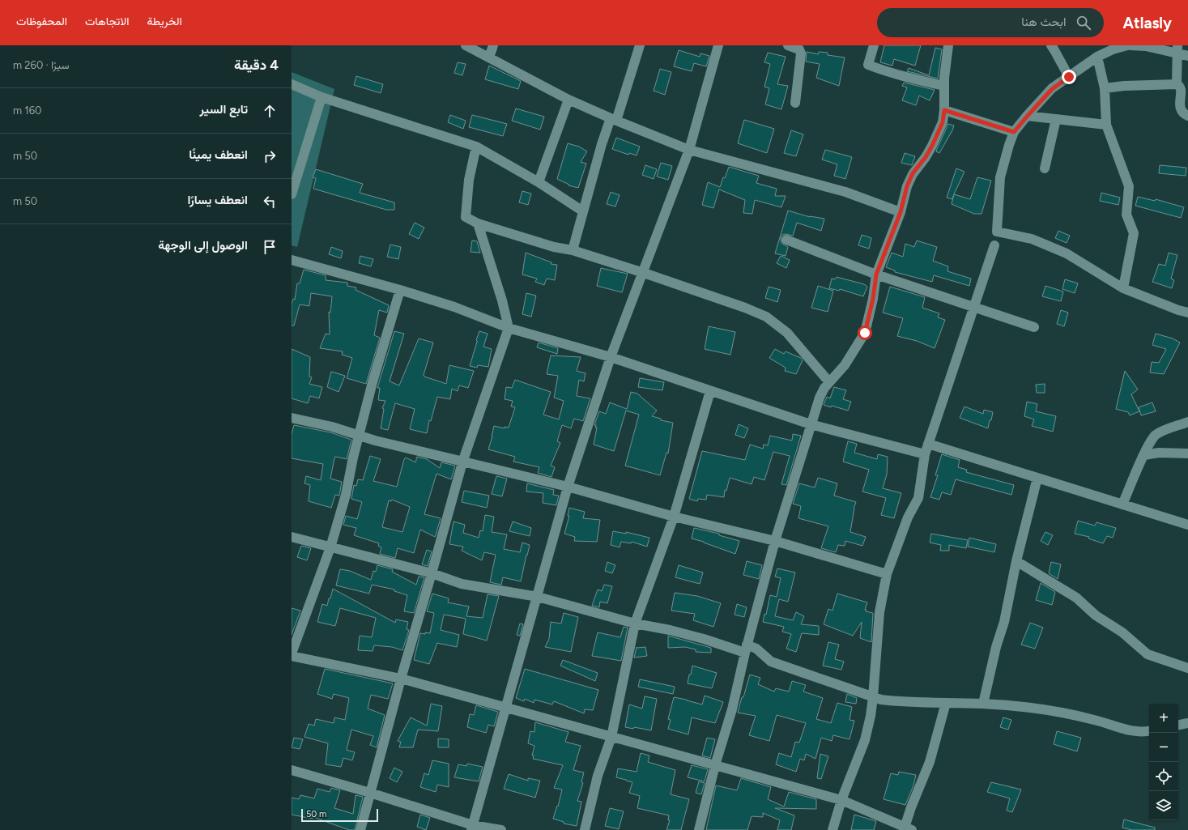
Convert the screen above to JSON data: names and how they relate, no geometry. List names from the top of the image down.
{
  "scale_bar": "50 m",
  "page": {
    "header": "Atlasly",
    "search": "ابحث هنا",
    "nav": ["الخريطة", "الاتجاهات", "المحفوظات"],
    "heading": ["4 دقيقة", "سيرًا · 260 m"],
    "list": [
      ["تابع السير", "160 m"],
      ["انعطف يمينًا", "50 m"],
      ["انعطف يسارًا", "50 m"],
      "الوصول إلى الوجهة"
    ],
    "map_buttons": ["+", "−"],
    "scale": "50 m"
  }
}
